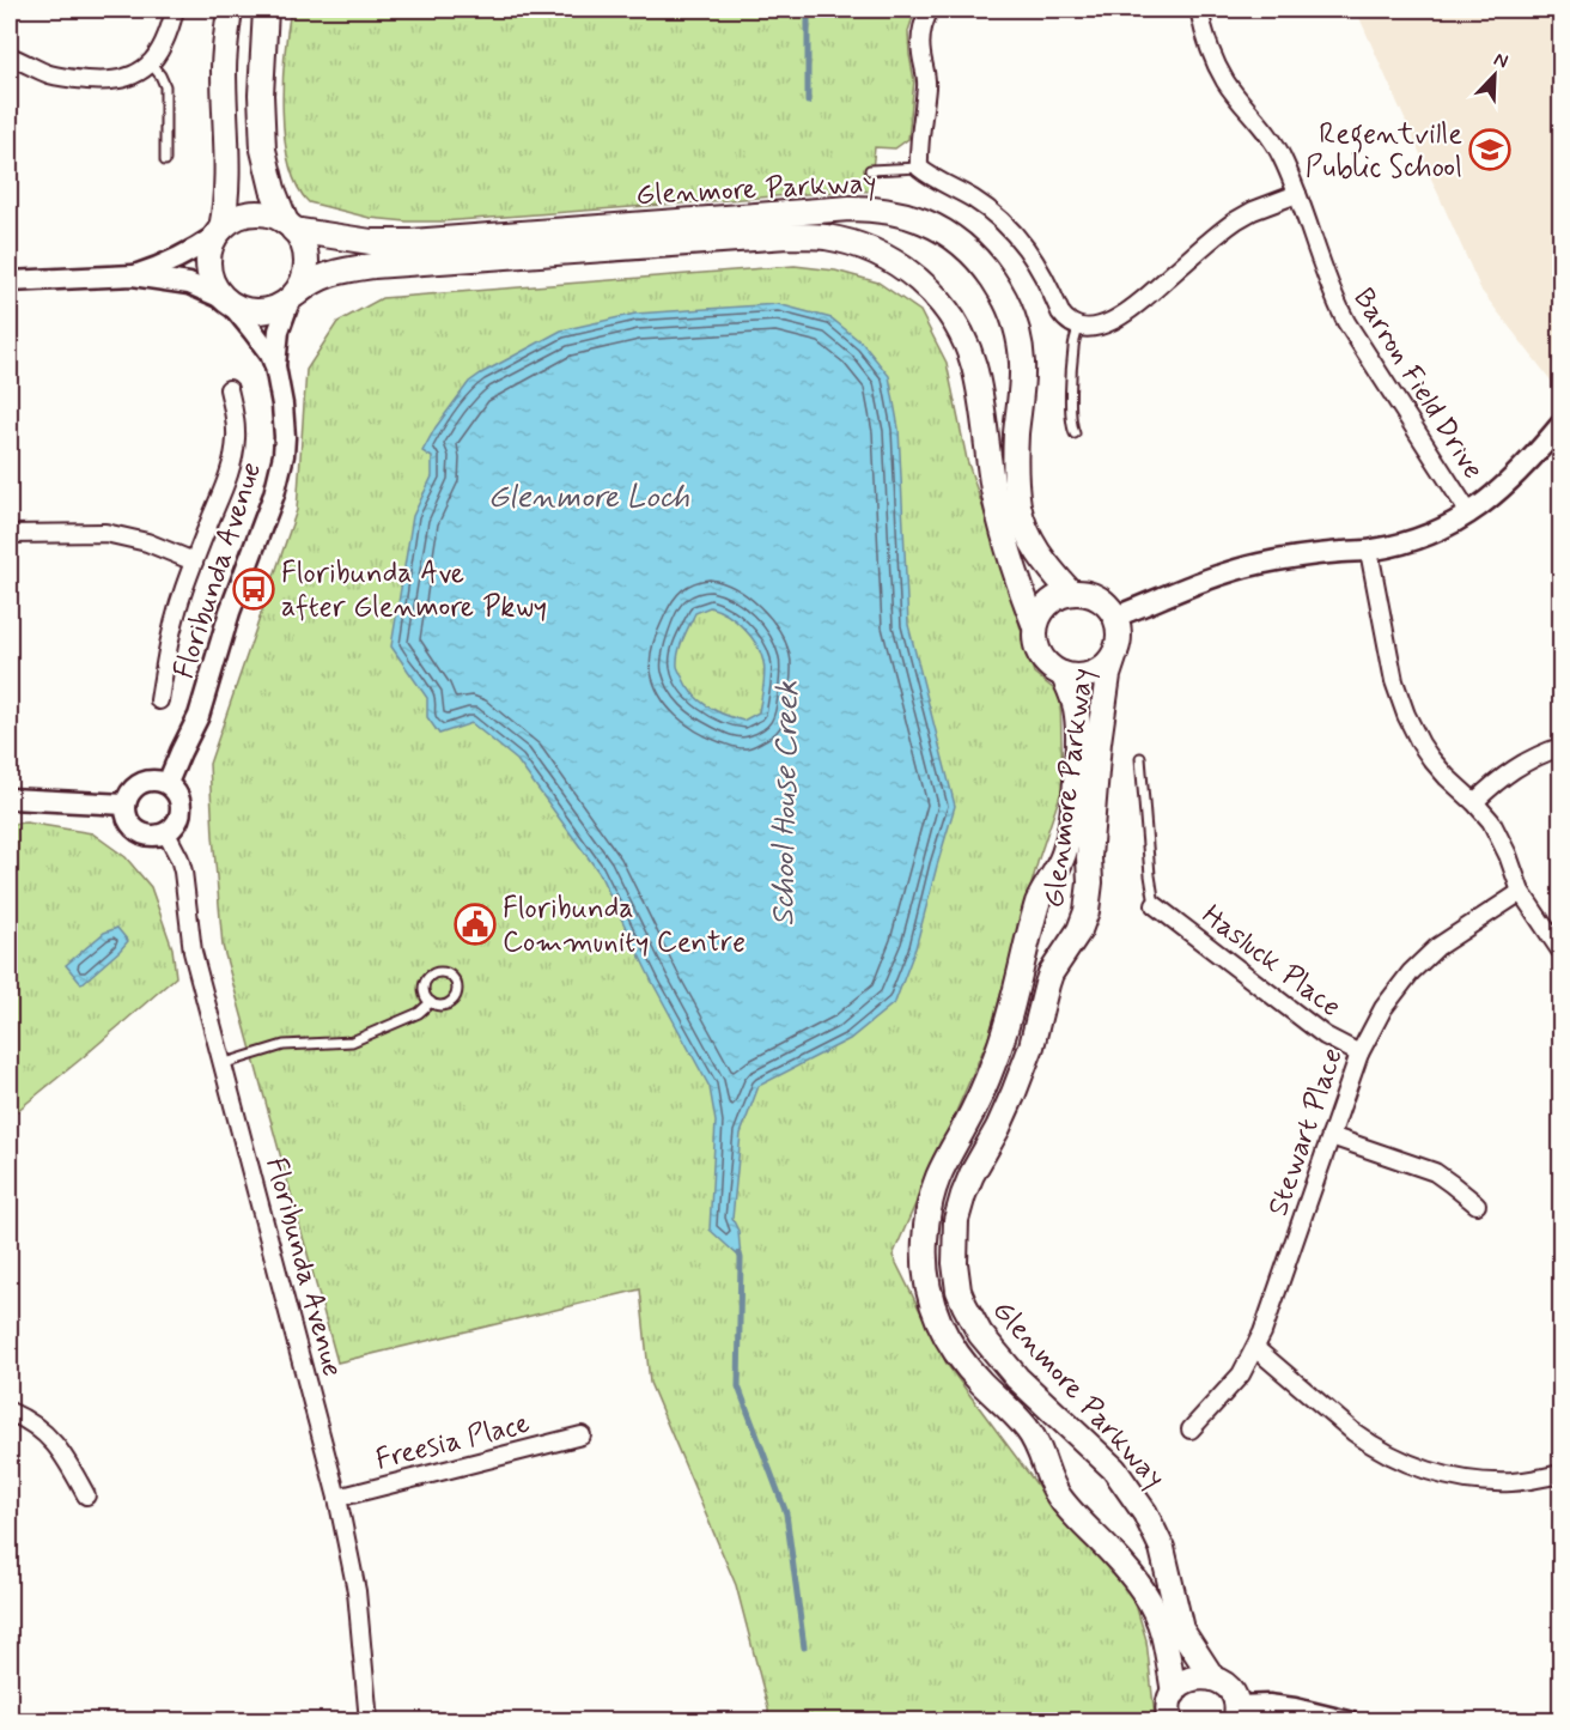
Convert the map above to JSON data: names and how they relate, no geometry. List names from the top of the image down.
{
  "streets": {
    "main road": ["Glenmore Parkway"],
    "street": [
      "Barron Field Drive",
      "Floribunda Avenue",
      "Hasluck Place",
      "Stewart Place",
      "Freesia Place"
    ]
  },
  "crossings": [
    ["Glenmore Parkway", "Floribunda Avenue"],
    ["Floribunda Avenue", "Freesia Place"],
    ["Hasluck Place", "Stewart Place"]
  ],
  "water": ["Glenmore Loch", "School House Creek"],
  "places": {
    "school or university": ["Regentville Public School"],
    "bus stop": ["Floribunda Ave after Glenmore Pkwy"],
    "public building": ["Floribunda Community Centre"]
  },
  "north": "top right"
}
